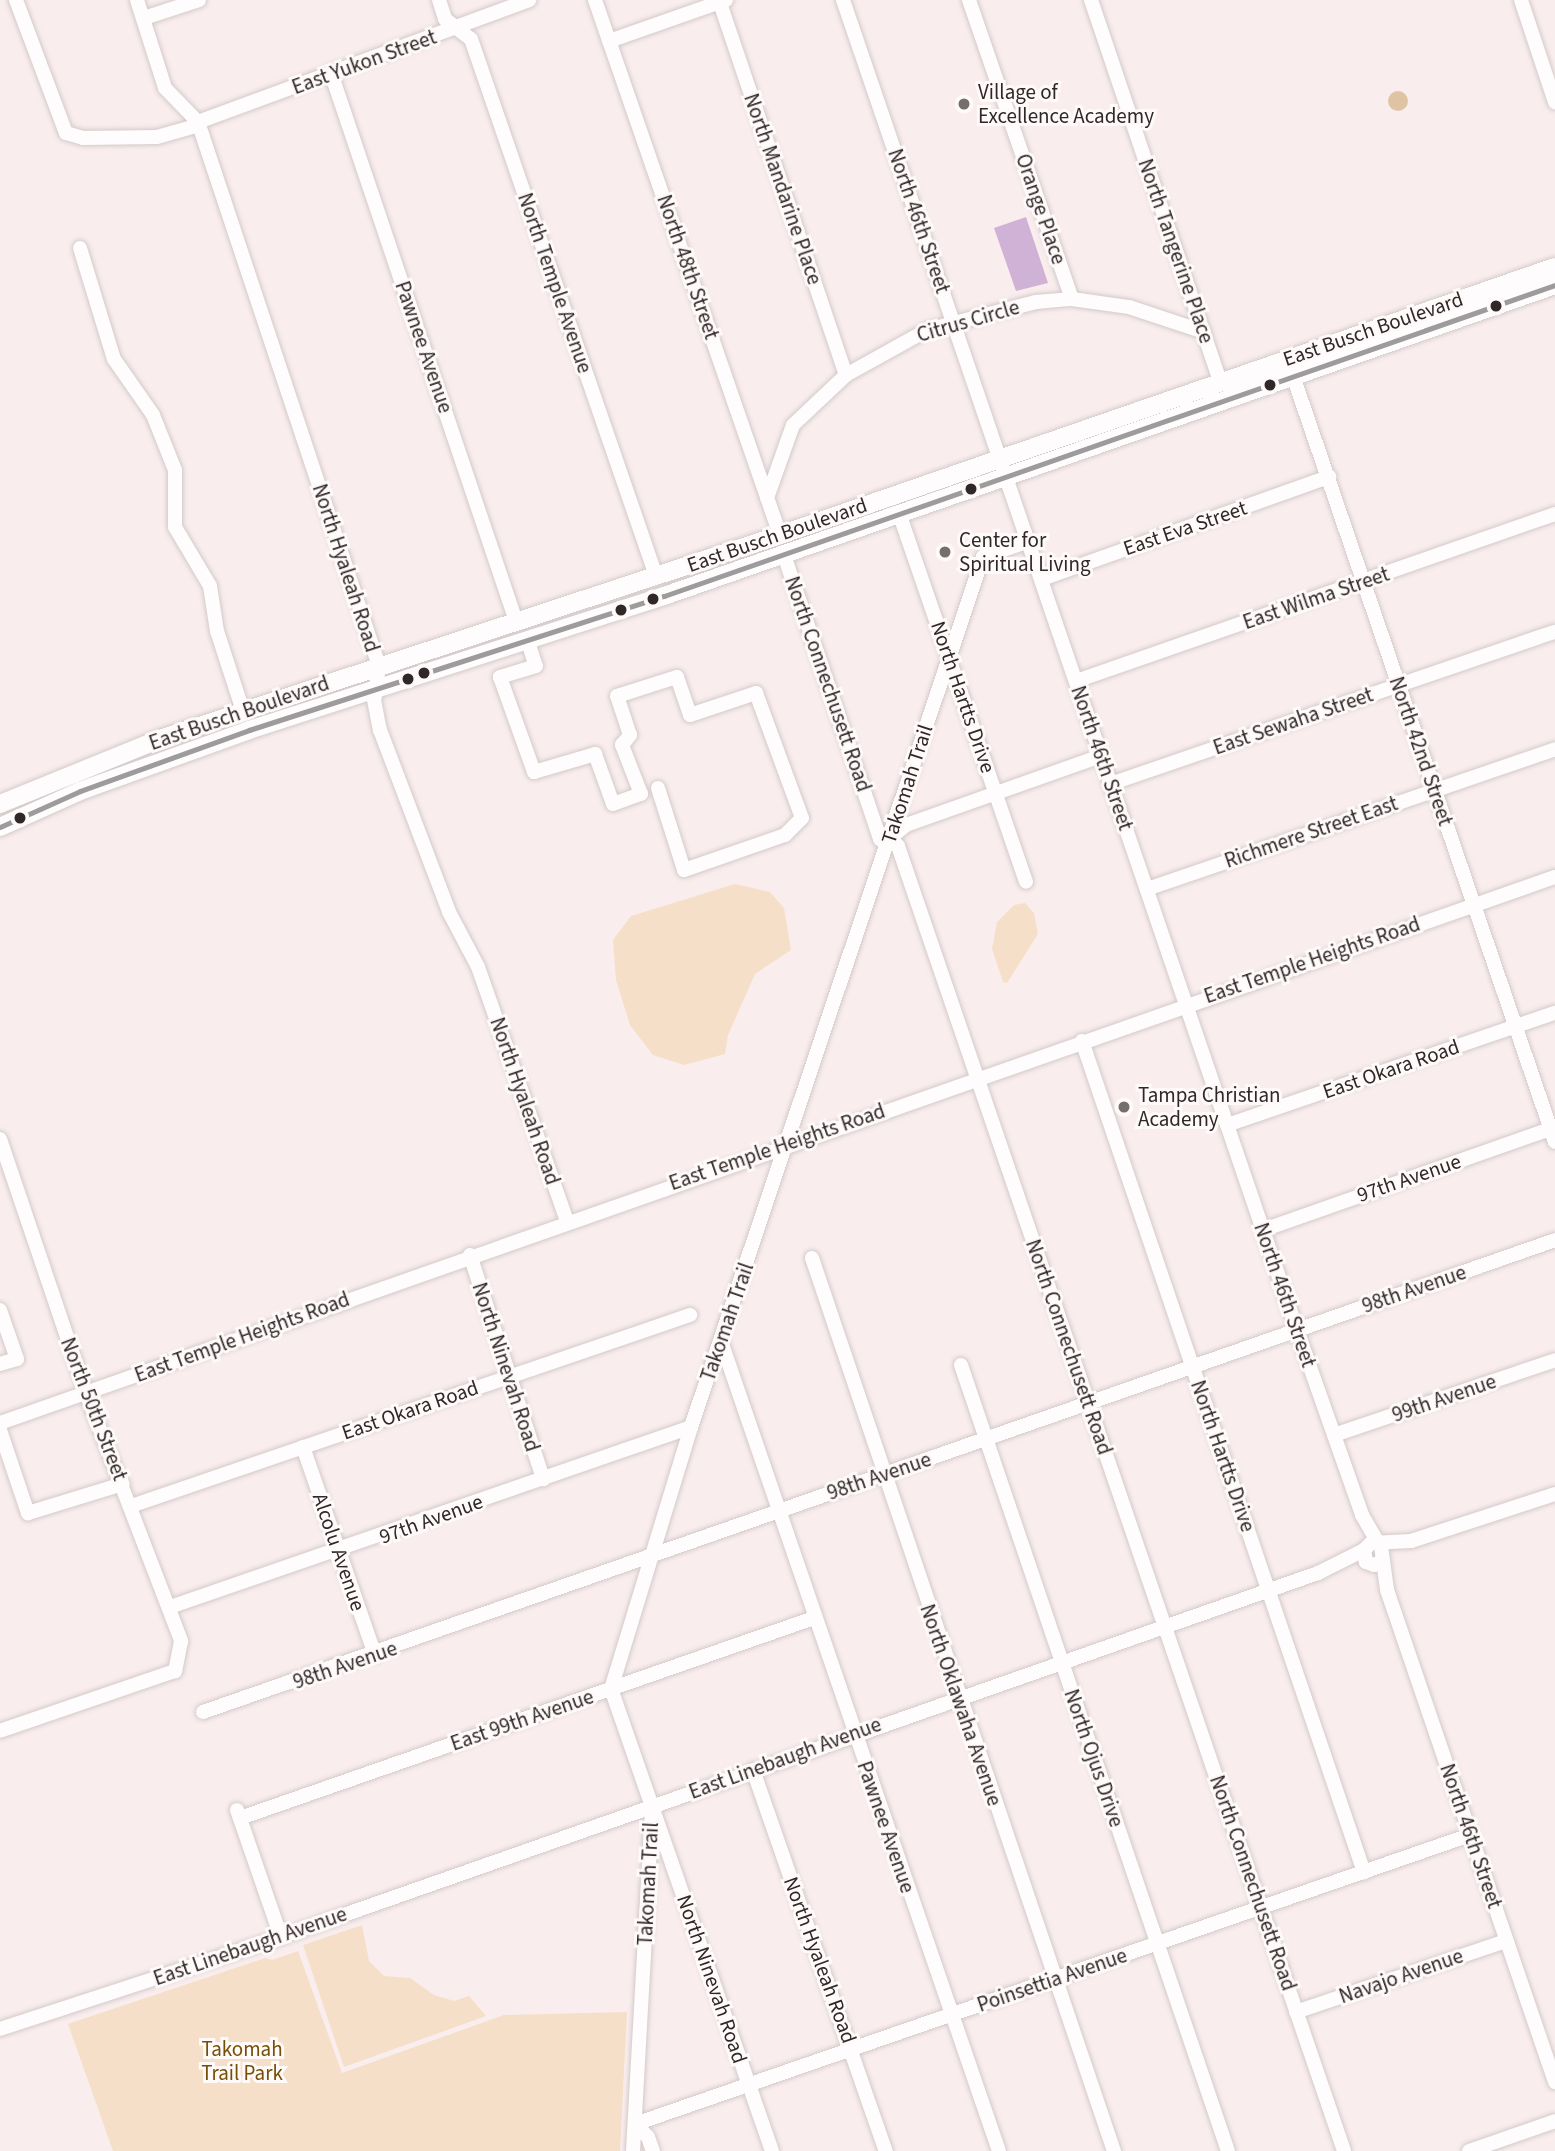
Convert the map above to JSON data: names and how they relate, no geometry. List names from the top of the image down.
{
  "streets": {
    "main road": ["East Busch Boulevard"],
    "street": [
      "East Yukon Street",
      "North Mandarine Place",
      "Orange Place",
      "North 46th Street",
      "North Tangerine Place",
      "North 48th Street",
      "North Temple Avenue",
      "Citrus Circle",
      "Pawnee Avenue",
      "East Eva Street",
      "North Hyaleah Road",
      "East Wilma Street",
      "North Connechusett Road",
      "North Hartts Drive",
      "East Sewaha Street",
      "North 42nd Street",
      "Takomah Trail",
      "Richmere Street East",
      "East Temple Heights Road",
      "East Okara Road",
      "97th Avenue",
      "98th Avenue",
      "North Ninevah Road",
      "99th Avenue",
      "North 50th Street",
      "Alcolu Avenue",
      "North Oklawaha Avenue",
      "East 99th Avenue",
      "East Linebaugh Avenue",
      "North Ojus Drive",
      "Navajo Avenue",
      "Poinsettia Avenue"
    ]
  },
  "crossings": [
    ["East Yukon Street", "North Temple Avenue"],
    ["East Yukon Street", "Pawnee Avenue"],
    ["East Yukon Street", "North Hyaleah Road"],
    ["North Mandarine Place", "Citrus Circle"],
    ["Orange Place", "Citrus Circle"],
    ["North 46th Street", "Citrus Circle"],
    ["North 46th Street", "East Busch Boulevard"],
    ["North 46th Street", "East Eva Street"],
    ["North 46th Street", "East Wilma Street"],
    ["North 46th Street", "East Sewaha Street"],
    ["North 46th Street", "Takomah Trail"],
    ["North 46th Street", "Richmere Street East"],
    ["North 46th Street", "East Temple Heights Road"],
    ["North 46th Street", "East Okara Road"],
    ["North 46th Street", "97th Avenue"],
    ["North 46th Street", "98th Avenue"],
    ["North 46th Street", "99th Avenue"],
    ["North 46th Street", "East Linebaugh Avenue"],
    ["North 46th Street", "Navajo Avenue"],
    ["North 46th Street", "Poinsettia Avenue"],
    ["North Tangerine Place", "Citrus Circle"],
    ["North Tangerine Place", "East Busch Boulevard"],
    ["North 48th Street", "Citrus Circle"],
    ["North 48th Street", "East Busch Boulevard"],
    ["North Temple Avenue", "East Busch Boulevard"],
    ["East Busch Boulevard", "Pawnee Avenue"],
    ["East Busch Boulevard", "North Hyaleah Road"],
    ["East Busch Boulevard", "North Connechusett Road"],
    ["East Busch Boulevard", "North Hartts Drive"],
    ["East Busch Boulevard", "North 42nd Street"],
    ["Pawnee Avenue", "Takomah Trail"],
    ["Pawnee Avenue", "98th Avenue"],
    ["Pawnee Avenue", "East 99th Avenue"],
    ["Pawnee Avenue", "East Linebaugh Avenue"],
    ["Pawnee Avenue", "Poinsettia Avenue"],
    ["East Eva Street", "North 42nd Street"],
    ["North Hyaleah Road", "East Temple Heights Road"],
    ["North Hyaleah Road", "East Linebaugh Avenue"],
    ["North Hyaleah Road", "Poinsettia Avenue"],
    ["East Wilma Street", "North 42nd Street"],
    ["North Connechusett Road", "Takomah Trail"],
    ["North Connechusett Road", "East Temple Heights Road"],
    ["North Connechusett Road", "98th Avenue"],
    ["North Connechusett Road", "East Linebaugh Avenue"],
    ["North Connechusett Road", "Navajo Avenue"],
    ["North Connechusett Road", "Poinsettia Avenue"],
    ["North Hartts Drive", "Takomah Trail"],
    ["North Hartts Drive", "East Temple Heights Road"],
    ["North Hartts Drive", "98th Avenue"],
    ["North Hartts Drive", "East Linebaugh Avenue"],
    ["North Hartts Drive", "Poinsettia Avenue"],
    ["East Sewaha Street", "North 42nd Street"],
    ["North 42nd Street", "Richmere Street East"],
    ["North 42nd Street", "East Temple Heights Road"],
    ["North 42nd Street", "East Okara Road"],
    ["North 42nd Street", "97th Avenue"],
    ["Takomah Trail", "East Temple Heights Road"],
    ["Takomah Trail", "97th Avenue"],
    ["Takomah Trail", "98th Avenue"],
    ["Takomah Trail", "North Ninevah Road"],
    ["Takomah Trail", "East 99th Avenue"],
    ["Takomah Trail", "East Linebaugh Avenue"],
    ["Takomah Trail", "Poinsettia Avenue"],
    ["East Temple Heights Road", "North Ninevah Road"],
    ["East Temple Heights Road", "North 50th Street"],
    ["East Okara Road", "North Ninevah Road"],
    ["East Okara Road", "North 50th Street"],
    ["East Okara Road", "Alcolu Avenue"],
    ["97th Avenue", "North Ninevah Road"],
    ["97th Avenue", "North 50th Street"],
    ["97th Avenue", "Alcolu Avenue"],
    ["98th Avenue", "Alcolu Avenue"],
    ["98th Avenue", "North Oklawaha Avenue"],
    ["98th Avenue", "North Ojus Drive"],
    ["North Ninevah Road", "East Linebaugh Avenue"],
    ["North Ninevah Road", "Poinsettia Avenue"],
    ["North Oklawaha Avenue", "East Linebaugh Avenue"],
    ["North Oklawaha Avenue", "Poinsettia Avenue"],
    ["East 99th Avenue", "East Linebaugh Avenue"],
    ["East Linebaugh Avenue", "North Ojus Drive"],
    ["North Ojus Drive", "Poinsettia Avenue"]
  ],
  "parks": ["Takomah Trail Park"],
  "places": ["Village of Excellence Academy", "Center for Spiritual Living", "Tampa Christian Academy"]
}
